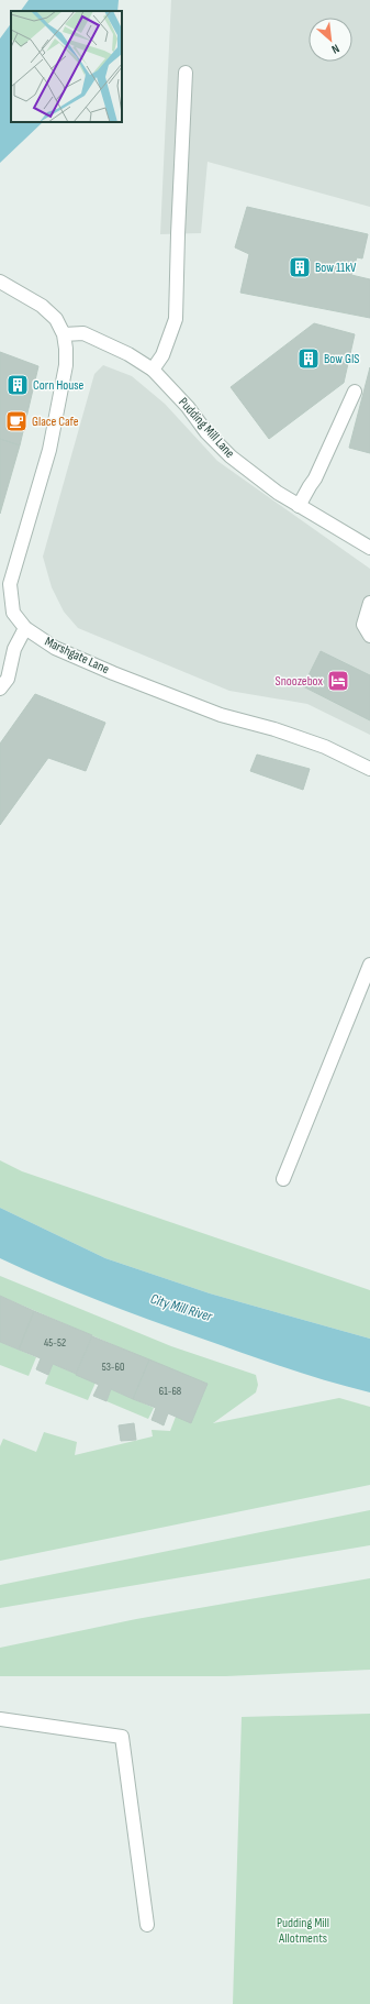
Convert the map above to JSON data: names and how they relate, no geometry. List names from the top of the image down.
{
  "streets": {
    "street": ["Pudding Mill Lane", "Marshgate Lane"]
  },
  "crossings": [
    ["Pudding Mill Lane", "Marshgate Lane"]
  ],
  "water": ["City Mill River"],
  "parks": ["Pudding Mill Allotments"],
  "places": {
    "building": ["Bow 11kV", "Bow GIS", "Corn House"],
    "cafe": ["Glace Cafe"],
    "hotel": ["Snoozebox"]
  },
  "house_numbers": ["45-52", "53-60", "61-68"],
  "north": "bottom right"
}
